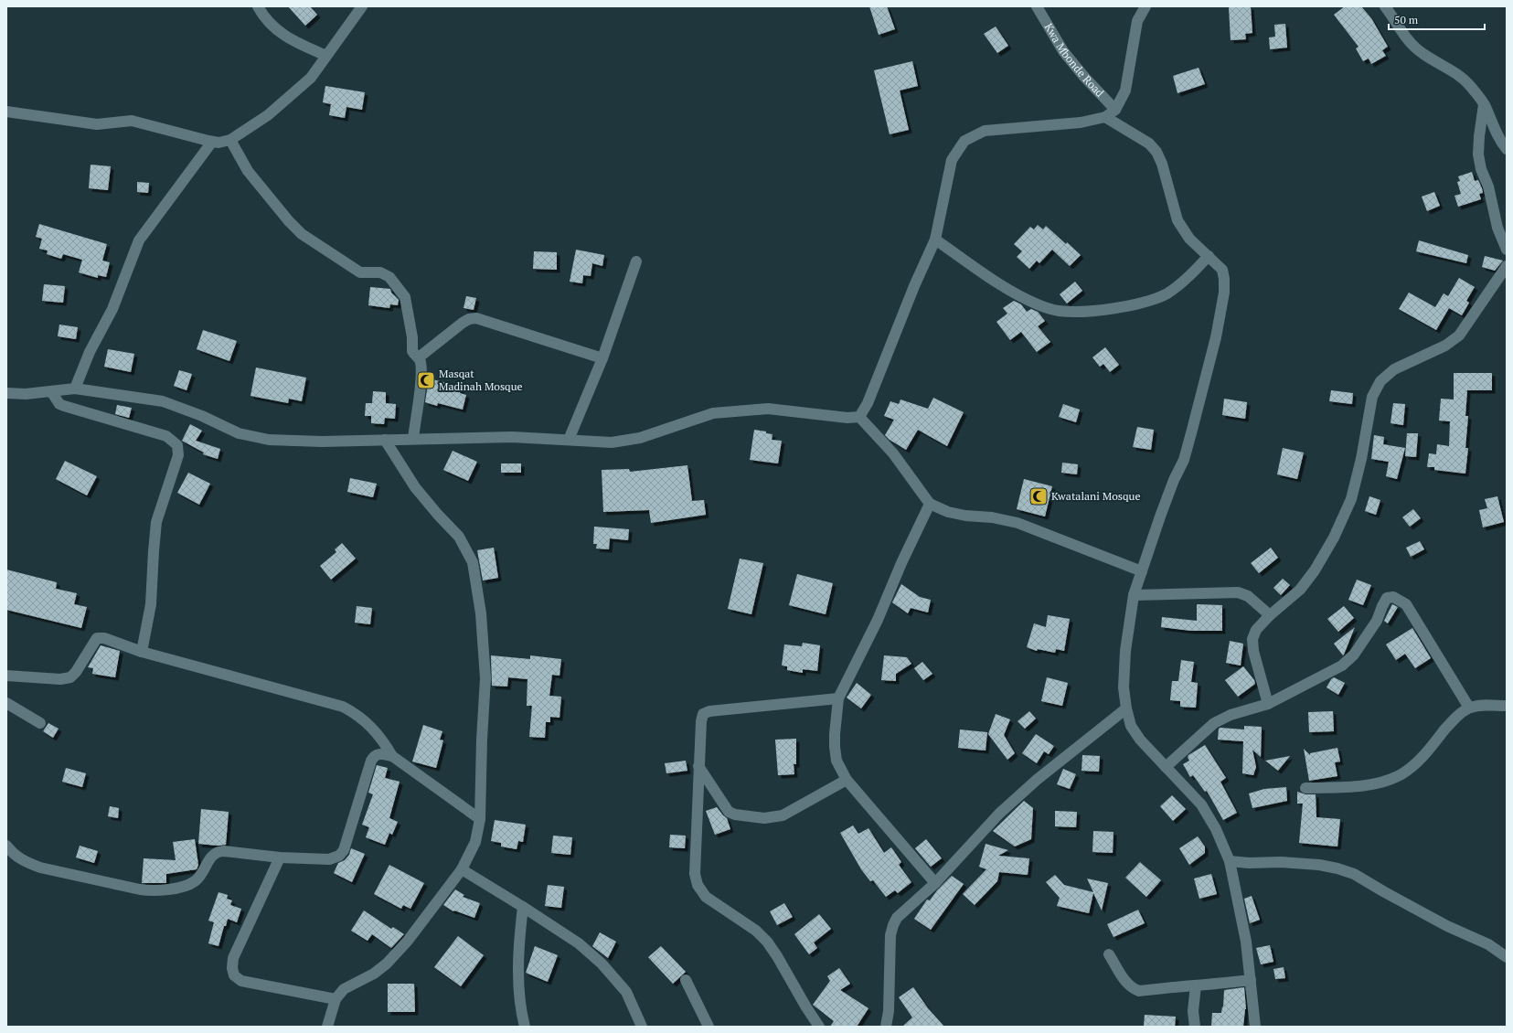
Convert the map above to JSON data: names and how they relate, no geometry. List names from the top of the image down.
{
  "streets": {
    "street": ["Kwa Mbonde Road"]
  },
  "places": {
    "mosque": ["Masqat Madinah Mosque", "Kwatalani Mosque"]
  },
  "scale_bar": "50 m"
}
